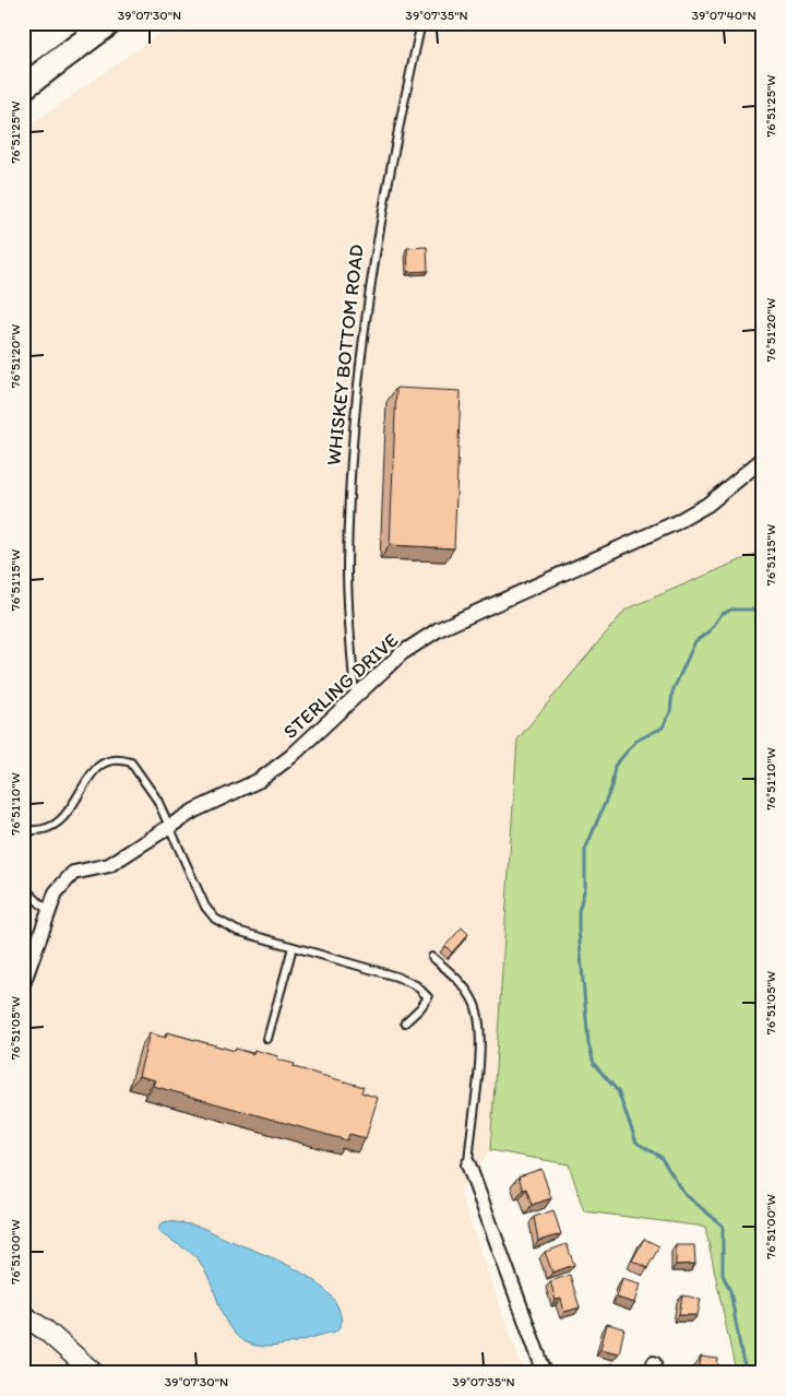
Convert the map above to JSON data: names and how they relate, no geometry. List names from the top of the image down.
{
  "streets": {
    "street": ["STERLING DRIVE"],
    "lane": ["WHISKEY BOTTOM ROAD"]
  },
  "crossings": [
    ["WHISKEY BOTTOM ROAD", "STERLING DRIVE"]
  ],
  "coordinates": [
    "39°07'30\"N",
    "39°07'35\"N",
    "39°07'40\"N",
    "76°51'25\"W",
    "76°51'20\"W",
    "76°51'15\"W",
    "76°51'10\"W",
    "76°51'05\"W",
    "76°51'00\"W"
  ]
}
